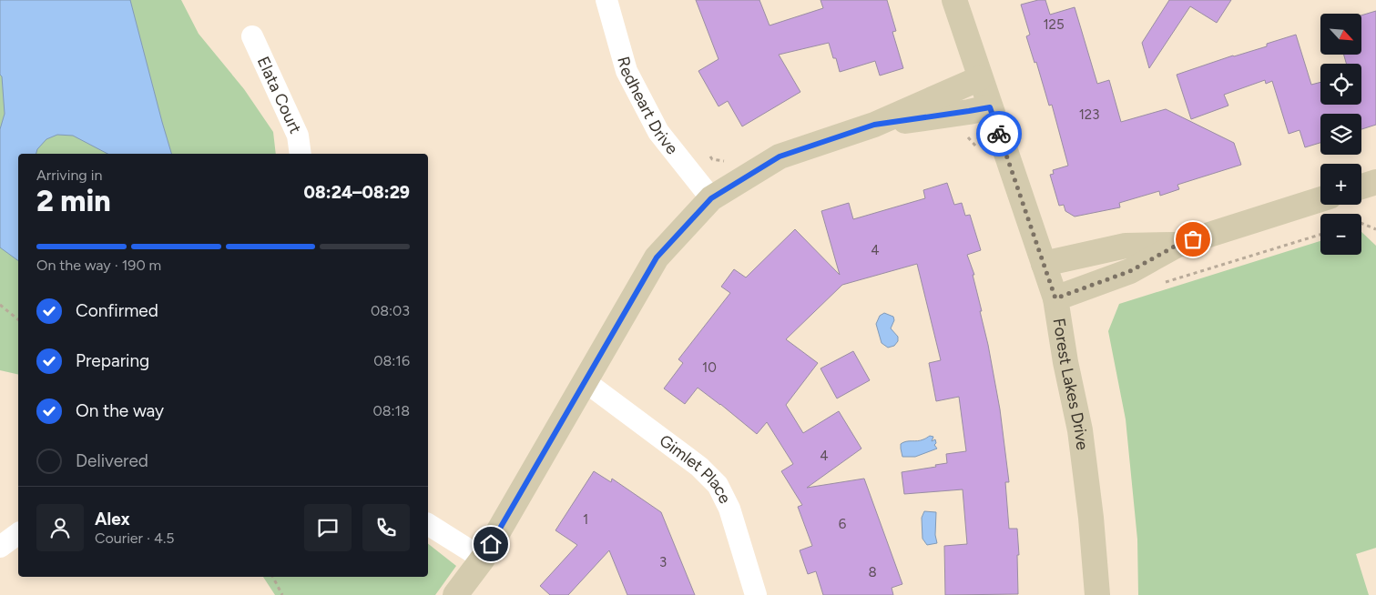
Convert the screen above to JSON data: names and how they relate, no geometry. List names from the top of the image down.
{
  "streets": {
    "street": [
      "Elata Court",
      "Redheart Drive",
      "Forest Lakes Drive",
      "Gimlet Place"
    ]
  },
  "house_numbers": [
    "125",
    "123",
    "4",
    "10",
    "4",
    "1",
    "6",
    "3",
    "8"
  ],
  "north": "bottom right",
  "page": {
    "map_buttons": ["+", "−"],
    "heading": ["2 min", "Arriving in", "08:24–08:29"],
    "panel": ["Alex", "Courier · 4.5"],
    "bar": "On the way · 190 m",
    "list": [
      ["Confirmed", "08:03"],
      ["Preparing", "08:16"],
      ["On the way", "08:18"],
      "Delivered"
    ]
  }
}
